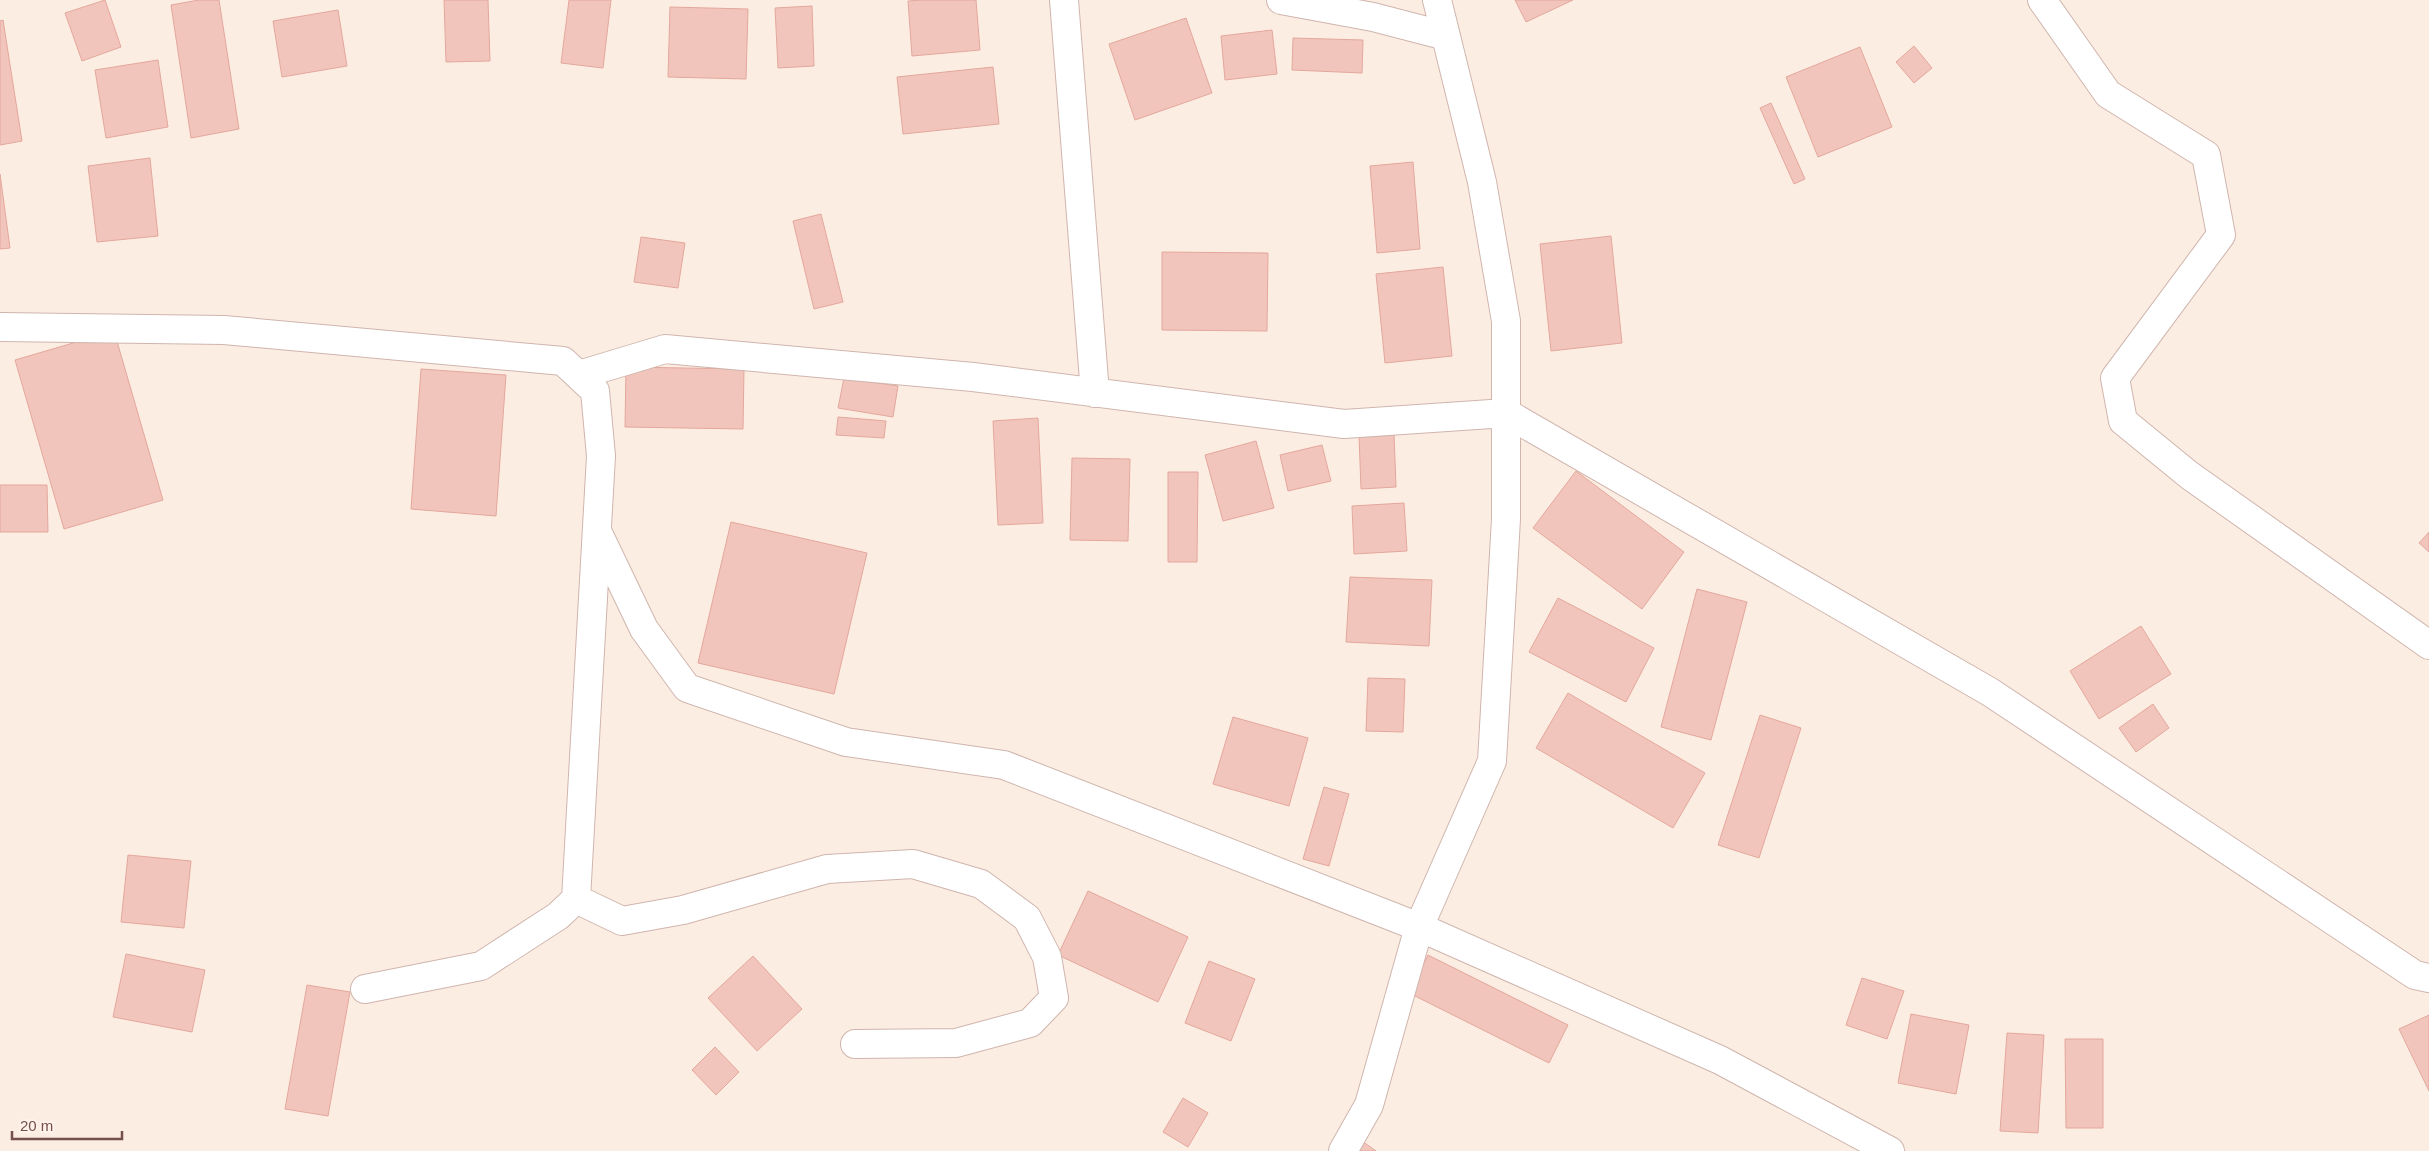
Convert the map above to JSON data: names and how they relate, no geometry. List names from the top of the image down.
{
  "scale_bar": "20 m"
}
